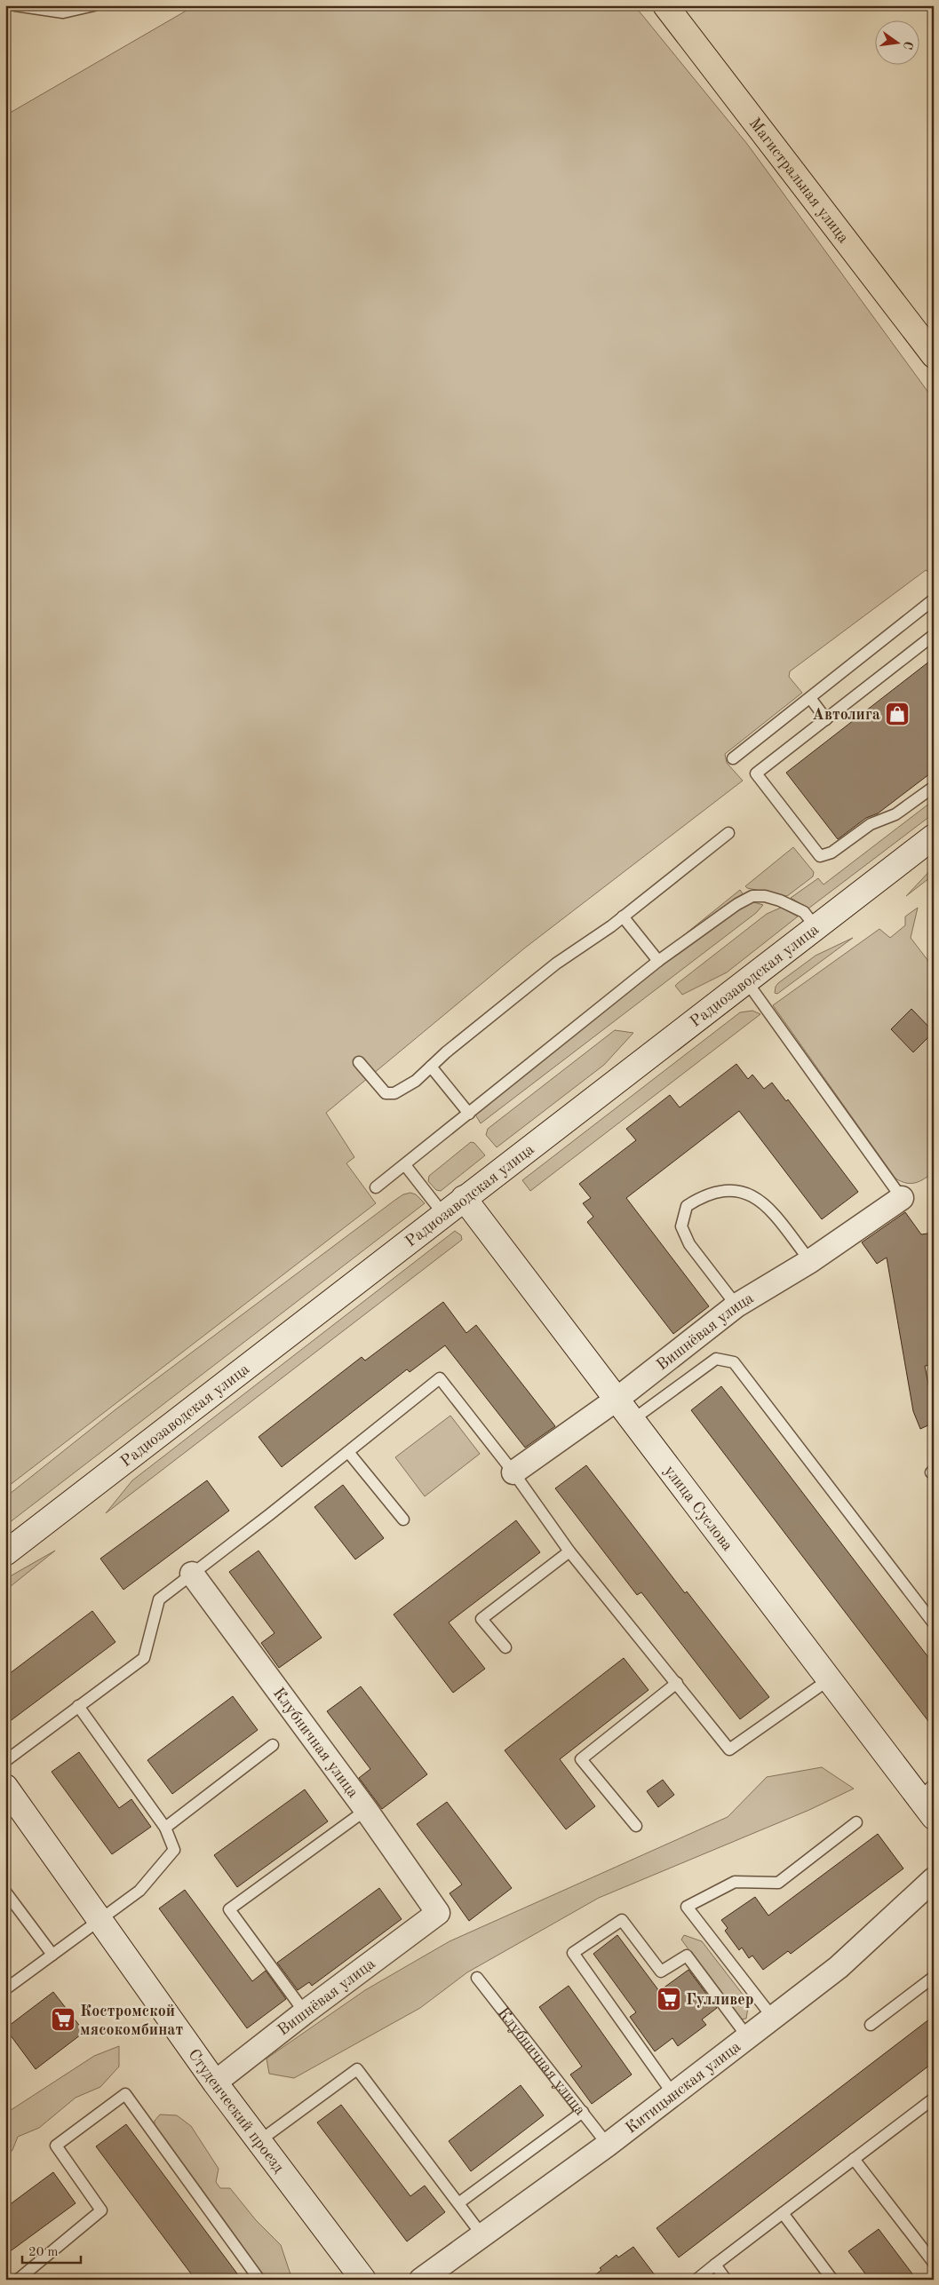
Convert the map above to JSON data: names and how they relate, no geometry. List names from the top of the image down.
{
  "streets": {
    "highway": ["Магистральная улица"],
    "street": [
      "Радиозаводская улица",
      "Вишнёвая улица",
      "улица Суслова",
      "Клубничная улица",
      "Китицынская улица",
      "Студенческий проезд"
    ]
  },
  "crossings": [
    ["Радиозаводская улица", "улица Суслова"],
    ["Вишнёвая улица", "улица Суслова"],
    ["Вишнёвая улица", "Клубничная улица"],
    ["Вишнёвая улица", "Студенческий проезд"],
    ["Клубничная улица", "Китицынская улица"]
  ],
  "places": {
    "shop": ["Автолига"],
    "supermarket": ["Гулливер", "Костромской мясокомбинат"]
  },
  "scale_bar": "20 m",
  "north": "right"
}
